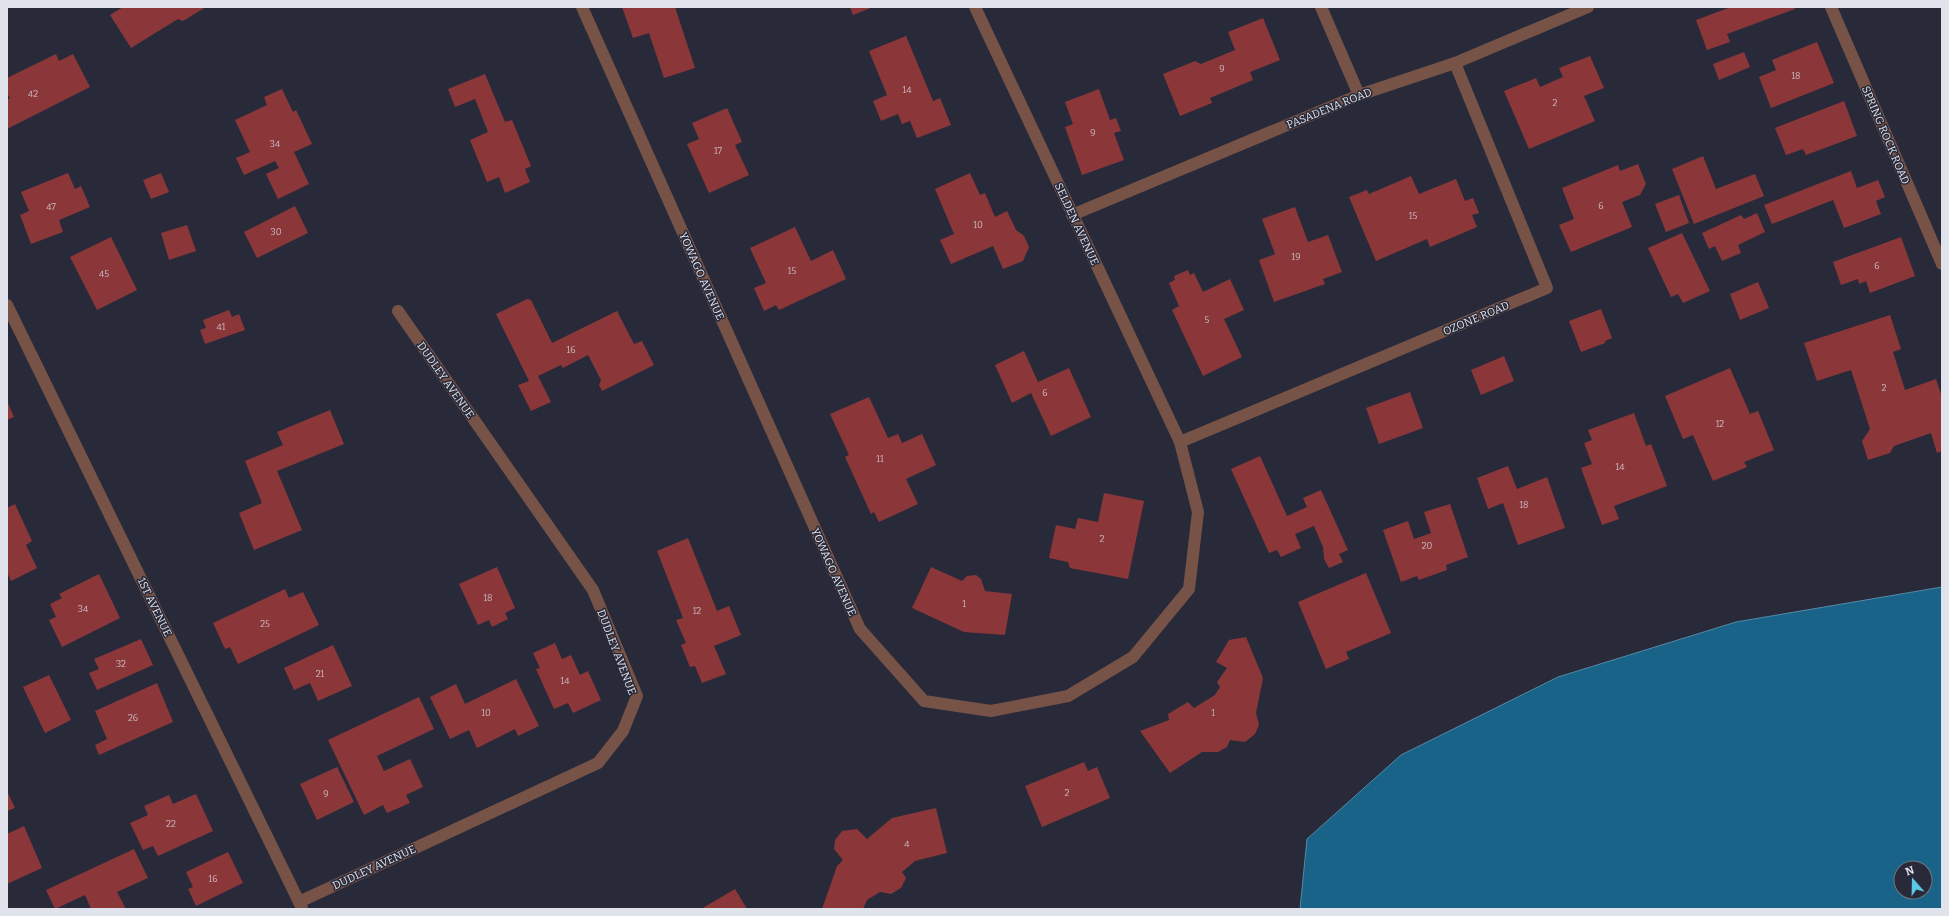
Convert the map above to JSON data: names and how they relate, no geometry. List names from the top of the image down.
{
  "streets": {
    "street": [
      "PASADENA ROAD",
      "SPRING ROCK ROAD",
      "SELDEN AVENUE",
      "YOWAGO AVENUE",
      "OZONE ROAD",
      "DUDLEY AVENUE",
      "1ST AVENUE"
    ]
  },
  "crossings": [
    ["PASADENA ROAD", "SELDEN AVENUE"],
    ["PASADENA ROAD", "OZONE ROAD"],
    ["SELDEN AVENUE", "YOWAGO AVENUE"],
    ["SELDEN AVENUE", "OZONE ROAD"],
    ["YOWAGO AVENUE", "OZONE ROAD"],
    ["DUDLEY AVENUE", "1ST AVENUE"]
  ],
  "house_numbers": [
    "9",
    "18",
    "14",
    "42",
    "2",
    "9",
    "34",
    "17",
    "6",
    "47",
    "15",
    "10",
    "30",
    "19",
    "6",
    "15",
    "45",
    "5",
    "41",
    "16",
    "2",
    "6",
    "12",
    "11",
    "14",
    "18",
    "2",
    "20",
    "18",
    "1",
    "34",
    "12",
    "25",
    "32",
    "21",
    "14",
    "10",
    "1",
    "26",
    "2",
    "9",
    "22",
    "4",
    "16"
  ],
  "north": "top"
}
